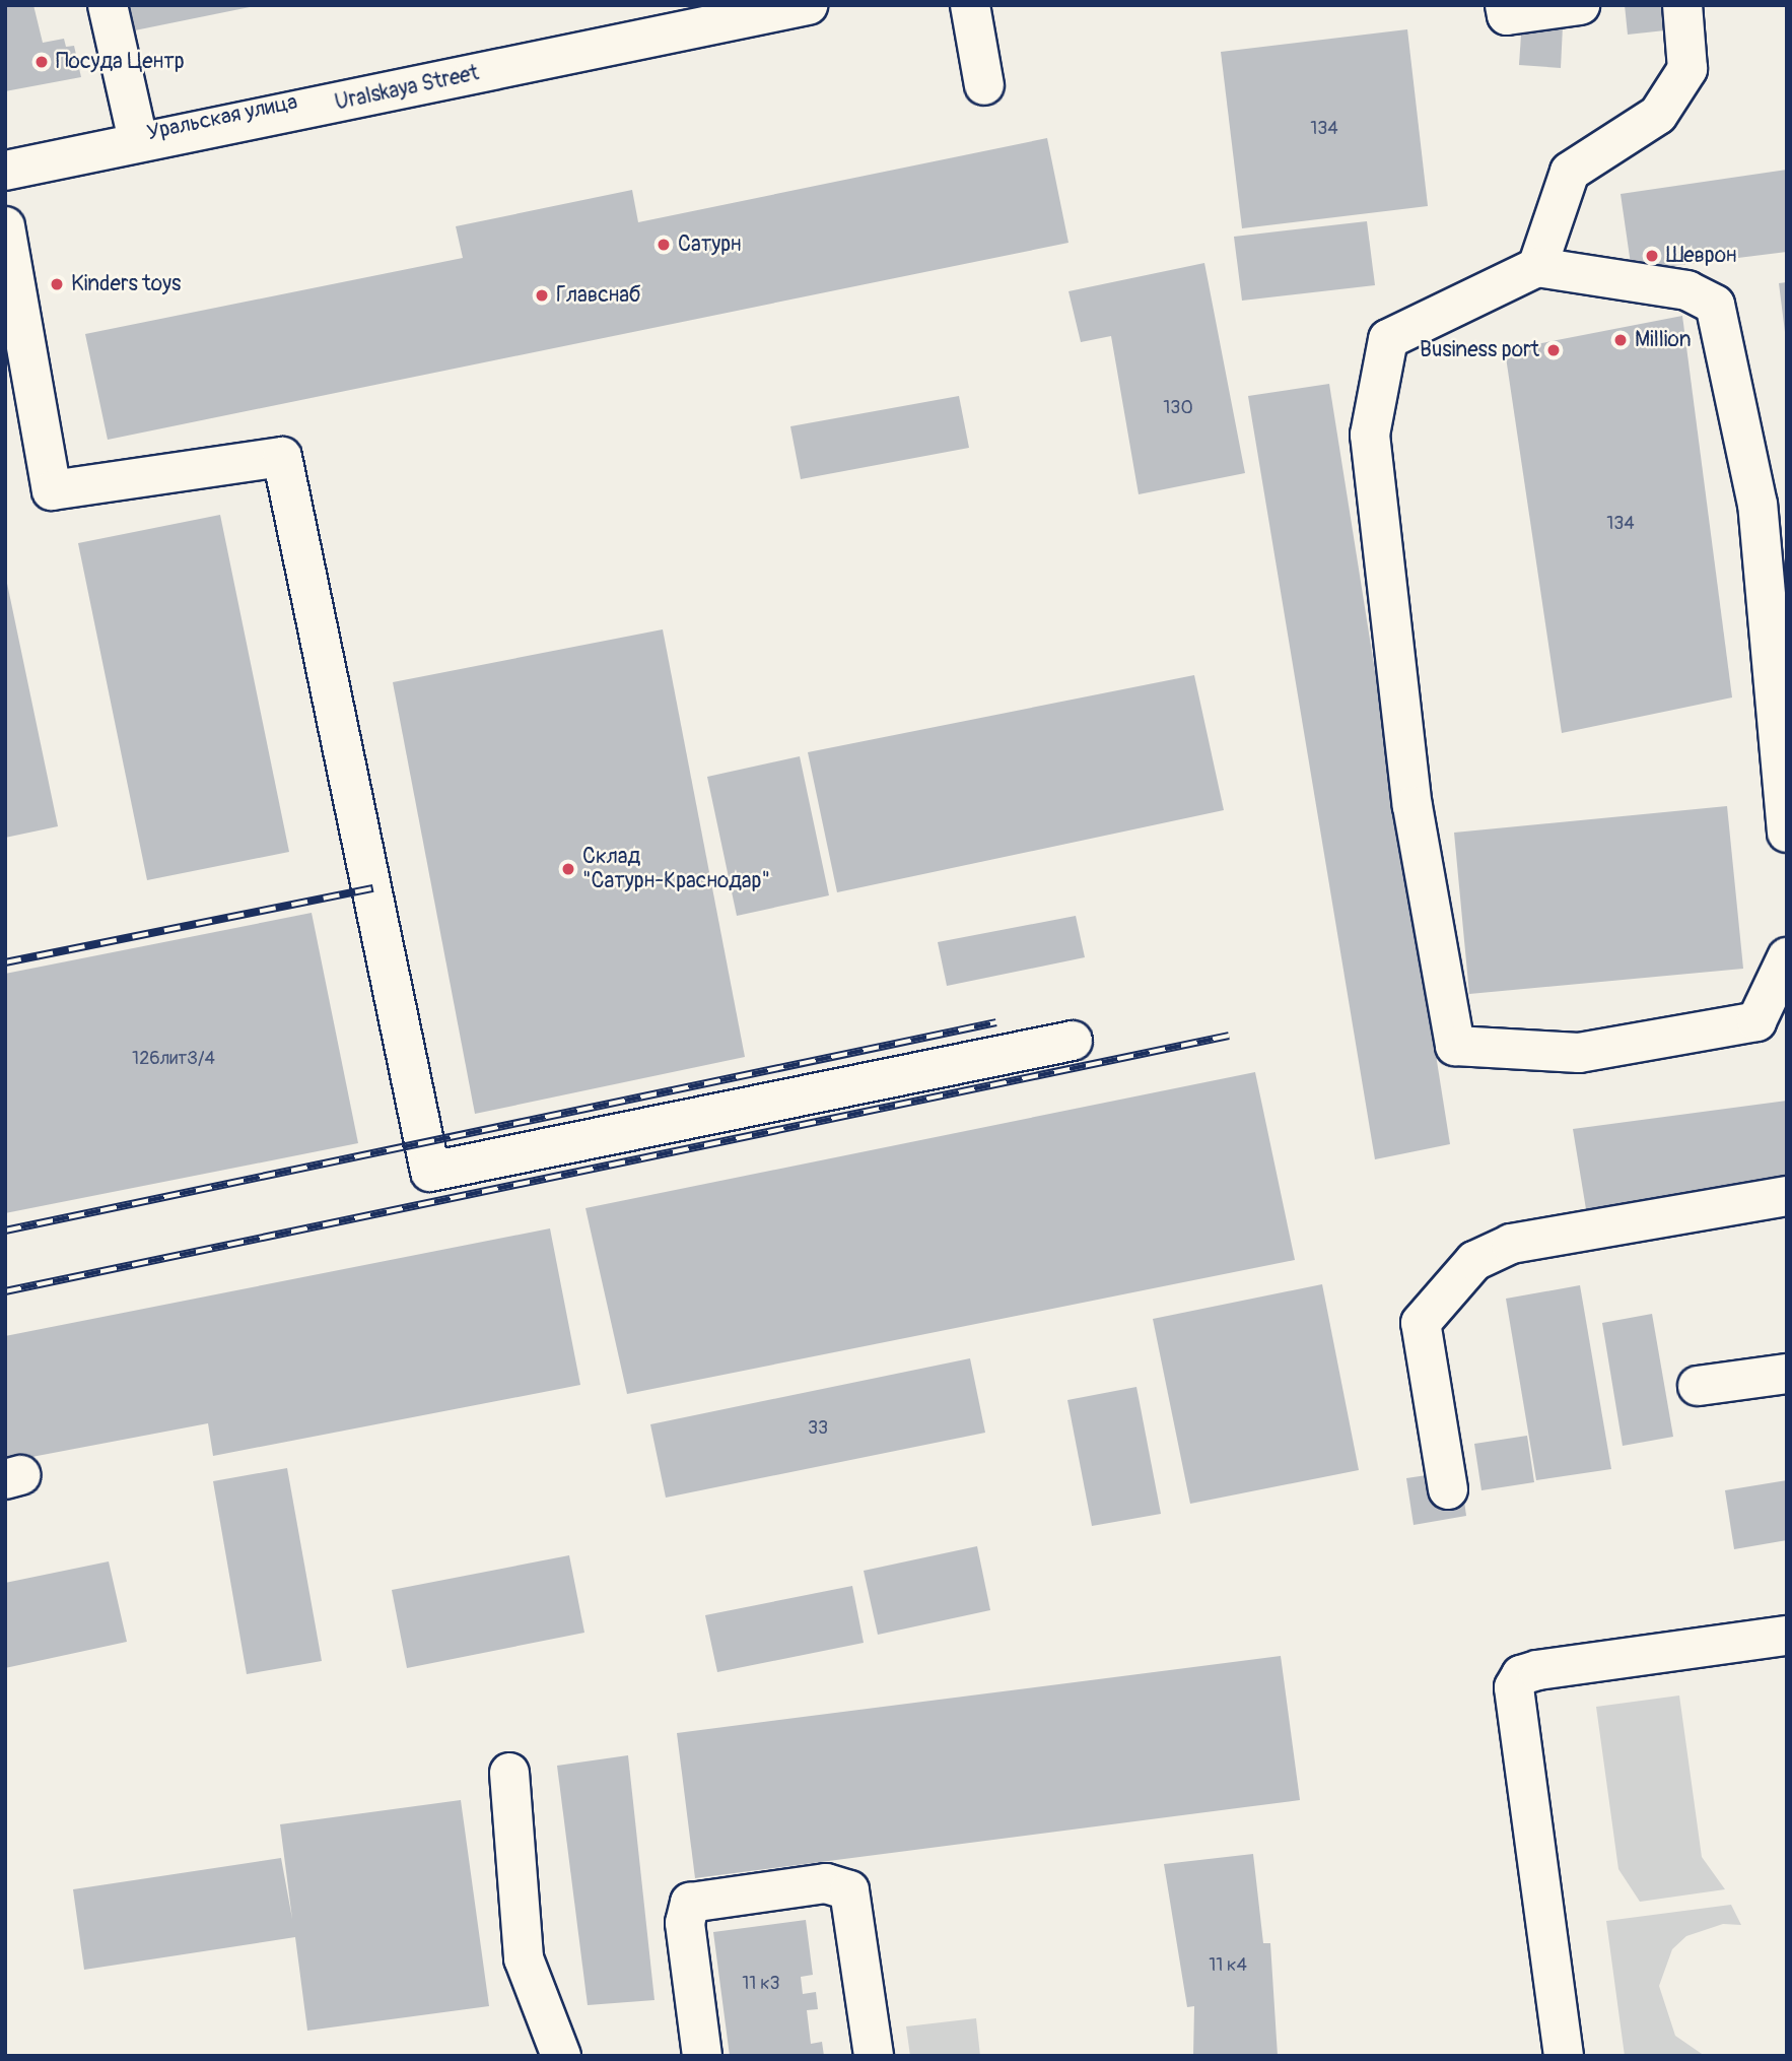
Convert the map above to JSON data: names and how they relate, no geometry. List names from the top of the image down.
{
  "streets": {
    "main road": ["Uralskaya Street", "Уральская улица"]
  },
  "crossings": [
    ["Uralskaya Street", "Уральская улица"]
  ],
  "places": [
    "Посуда Центр",
    "Сатурн",
    "Шеврон",
    "Kinders toys",
    "Главснаб",
    "Million",
    "Business port",
    "Склад \"Сатурн-Краснодар\""
  ],
  "house_numbers": [
    "134",
    "130",
    "134",
    "126литЗ/4",
    "33",
    "11 к4",
    "11 к3"
  ]
}
